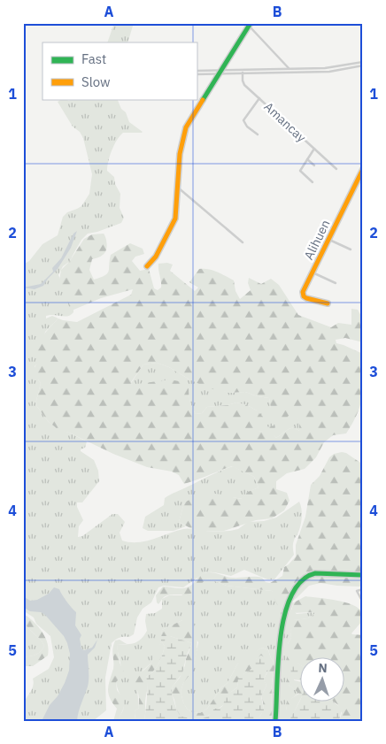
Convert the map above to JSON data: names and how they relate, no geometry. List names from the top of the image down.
{
  "streets": {
    "street": ["Amancay", "Alihuen"]
  },
  "legend": ["Fast", "Slow"],
  "north": "top",
  "grid": {
    "columns": ["A", "B"],
    "rows": [
      "1",
      "2",
      "3",
      "4",
      "5"
    ]
  }
}
